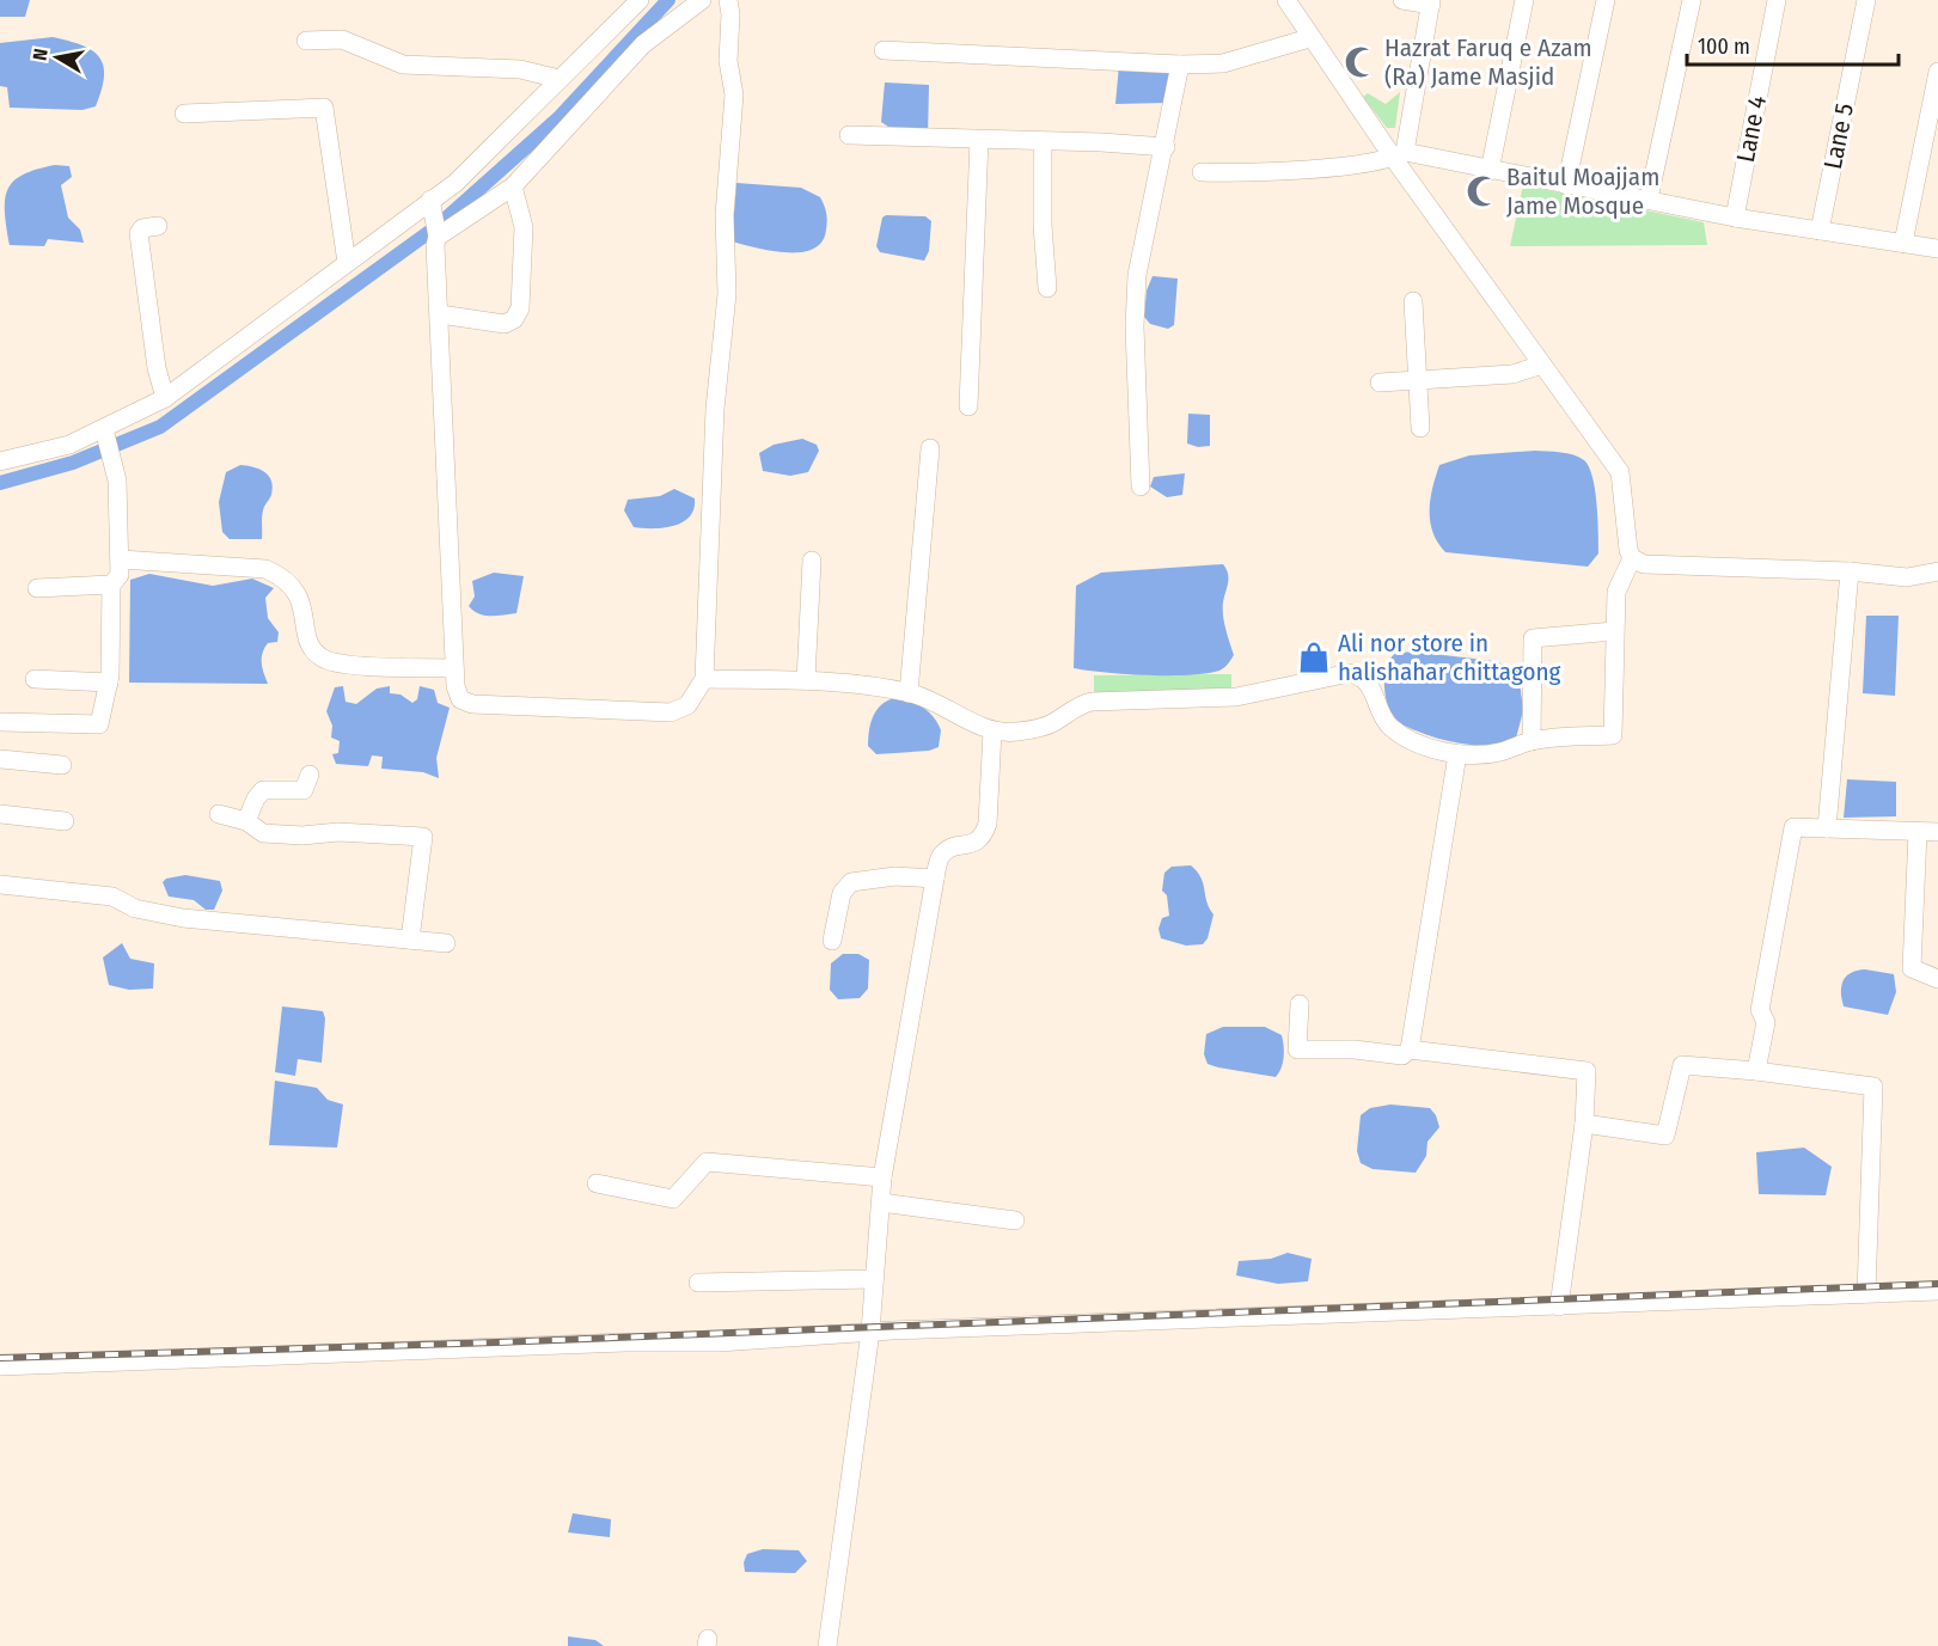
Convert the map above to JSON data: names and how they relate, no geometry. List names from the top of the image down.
{
  "streets": {
    "street": ["Lane 4", "Lane 5"]
  },
  "places": {
    "mosque": ["Hazrat Faruq e Azam (Ra) Jame Masjid", "Baitul Moajjam Jame Mosque"],
    "shop": ["Ali nor store in halishahar chittagong"]
  },
  "scale_bar": "100 m",
  "north": "left"
}
